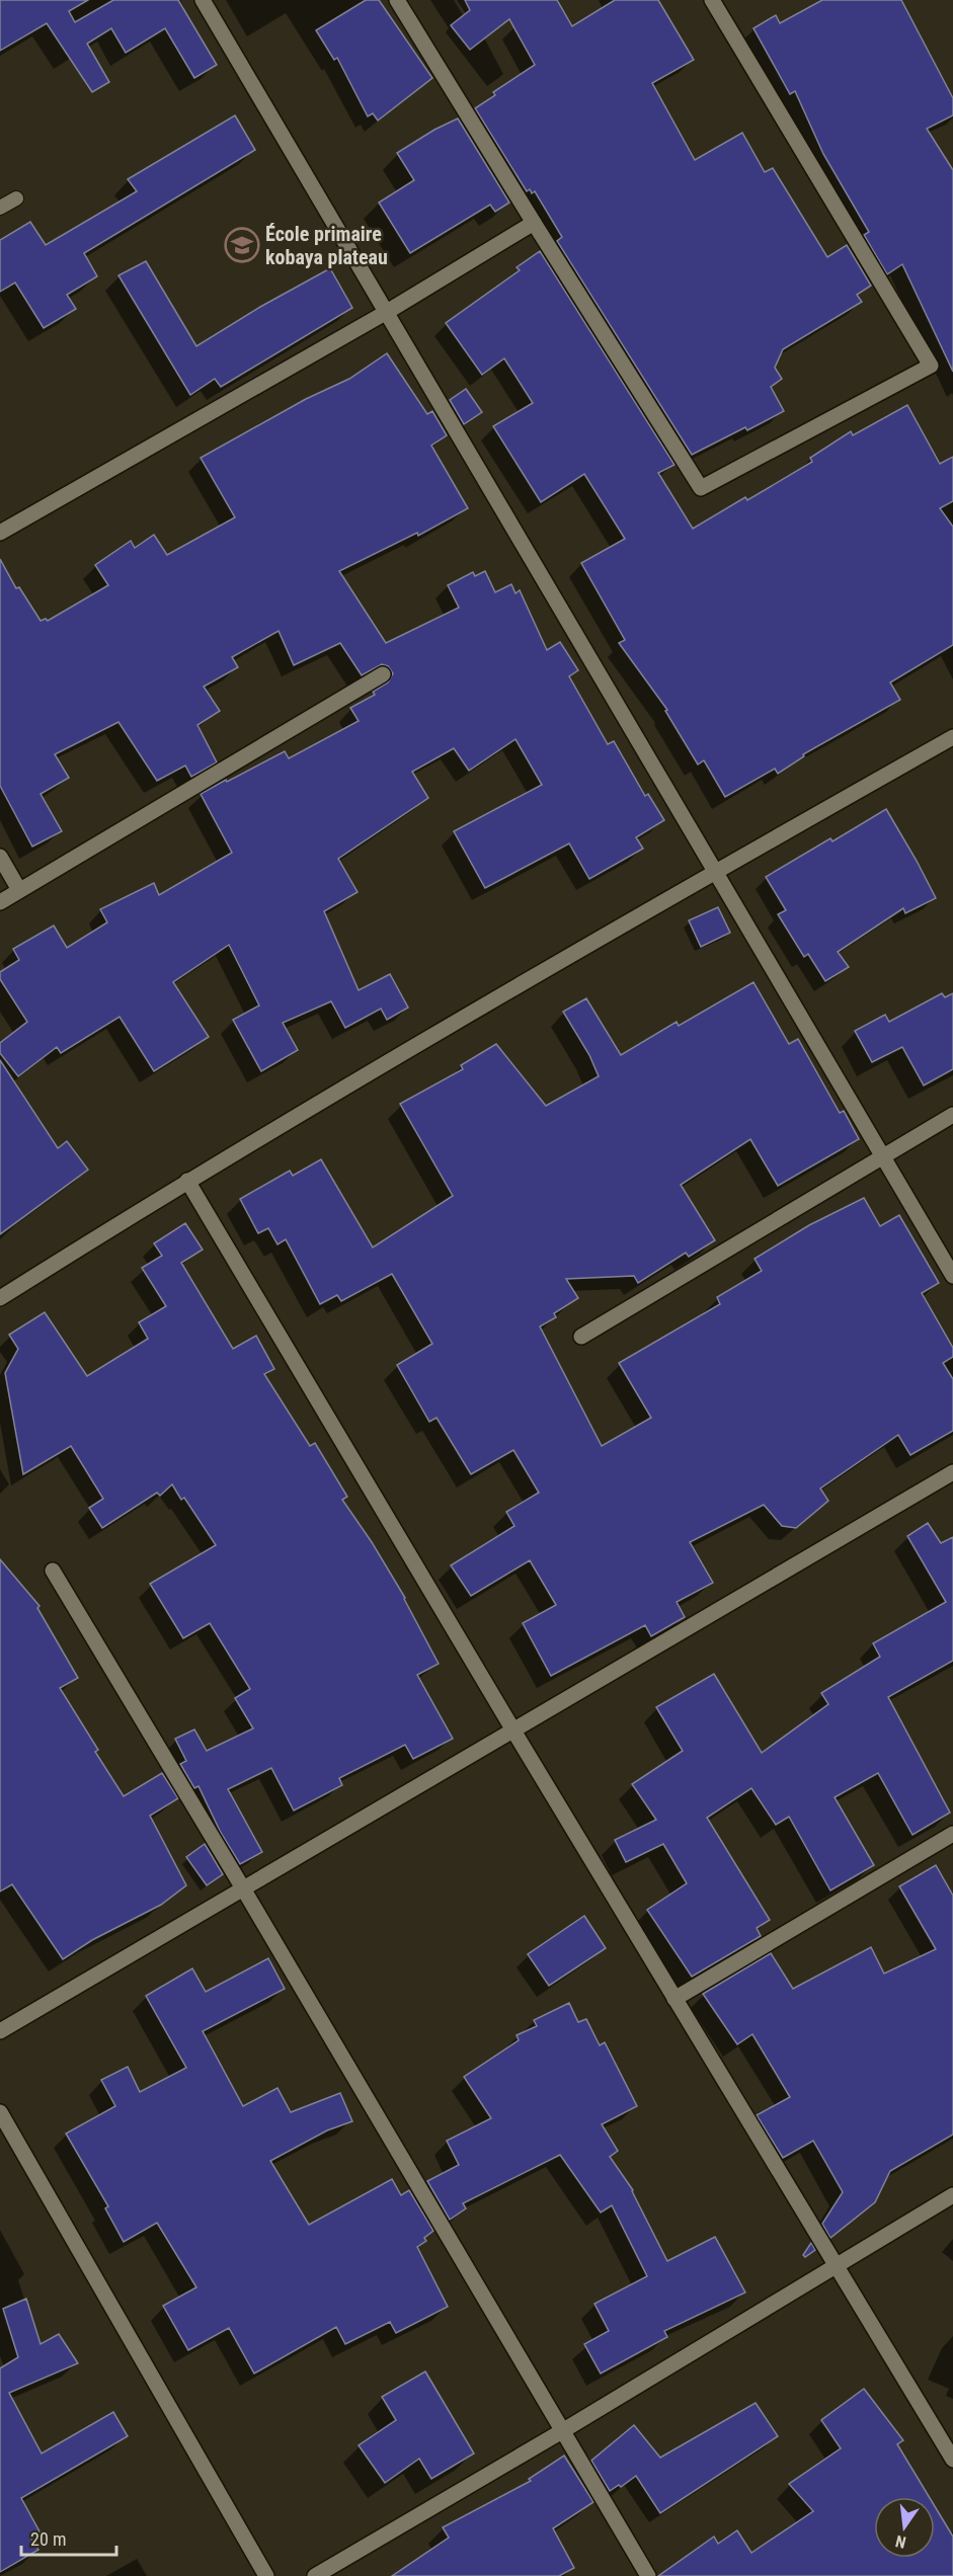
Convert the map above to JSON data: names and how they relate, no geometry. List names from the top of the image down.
{
  "places": {
    "school or university": ["École primaire kobaya plateau"]
  },
  "scale_bar": "20 m",
  "north": "bottom"
}
